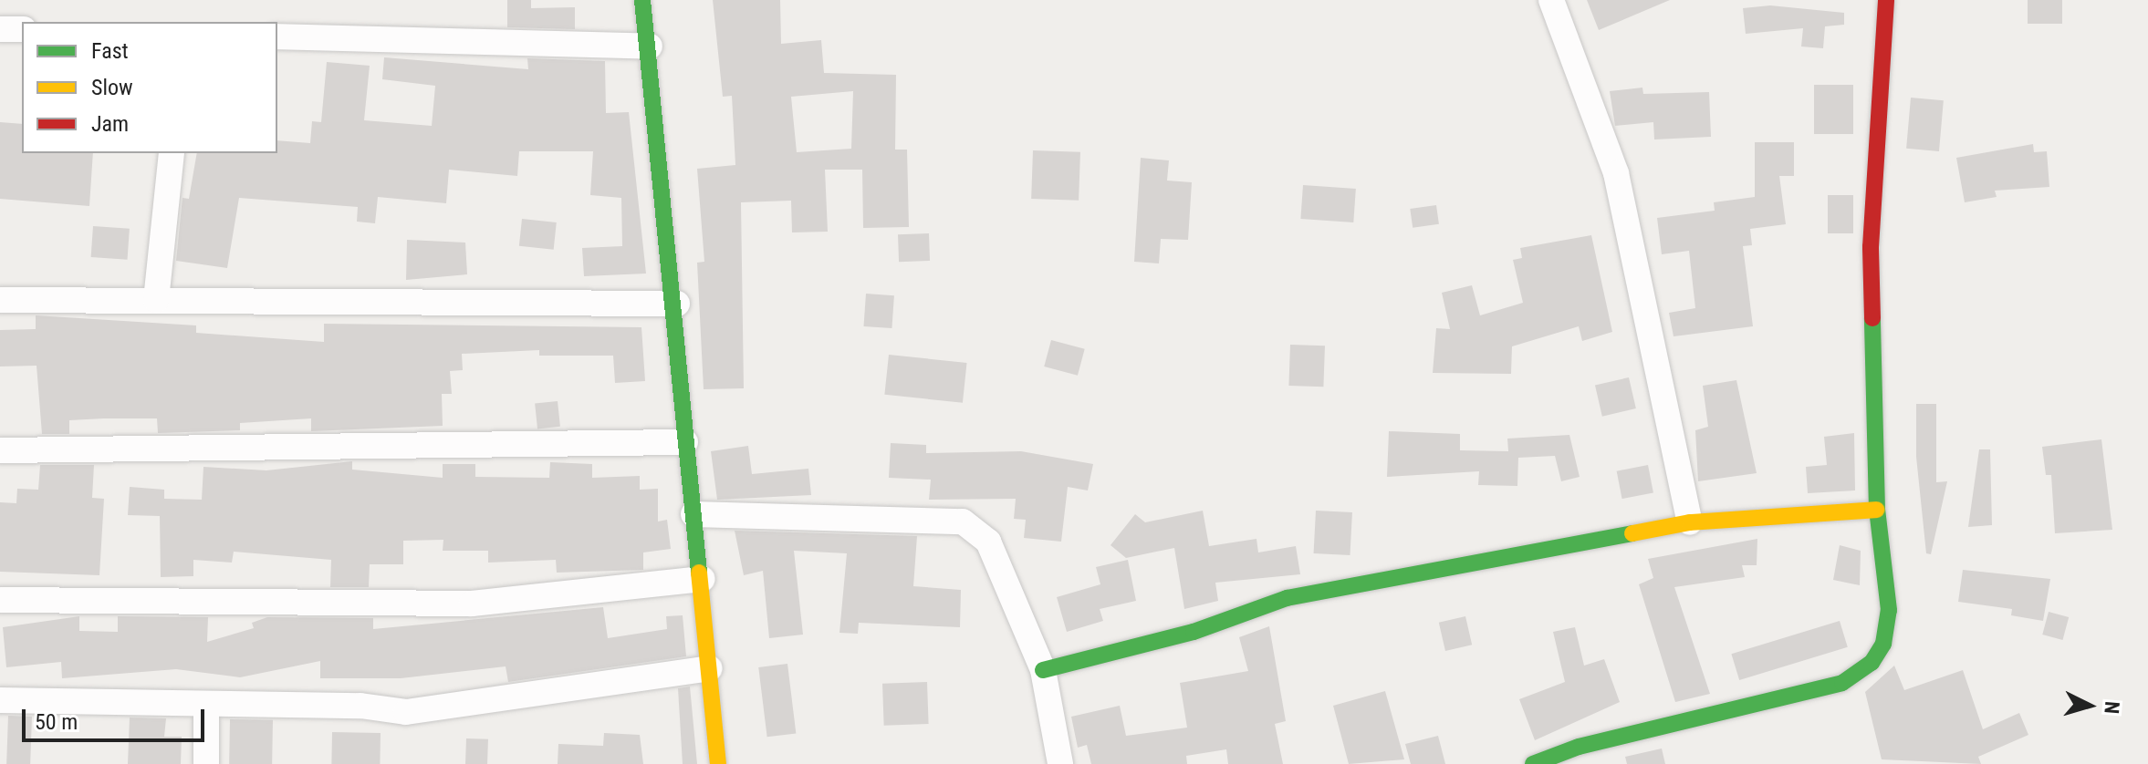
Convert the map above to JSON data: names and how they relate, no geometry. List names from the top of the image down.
{
  "legend": ["Fast", "Slow", "Jam"],
  "scale_bar": "50 m",
  "north": "right"
}
